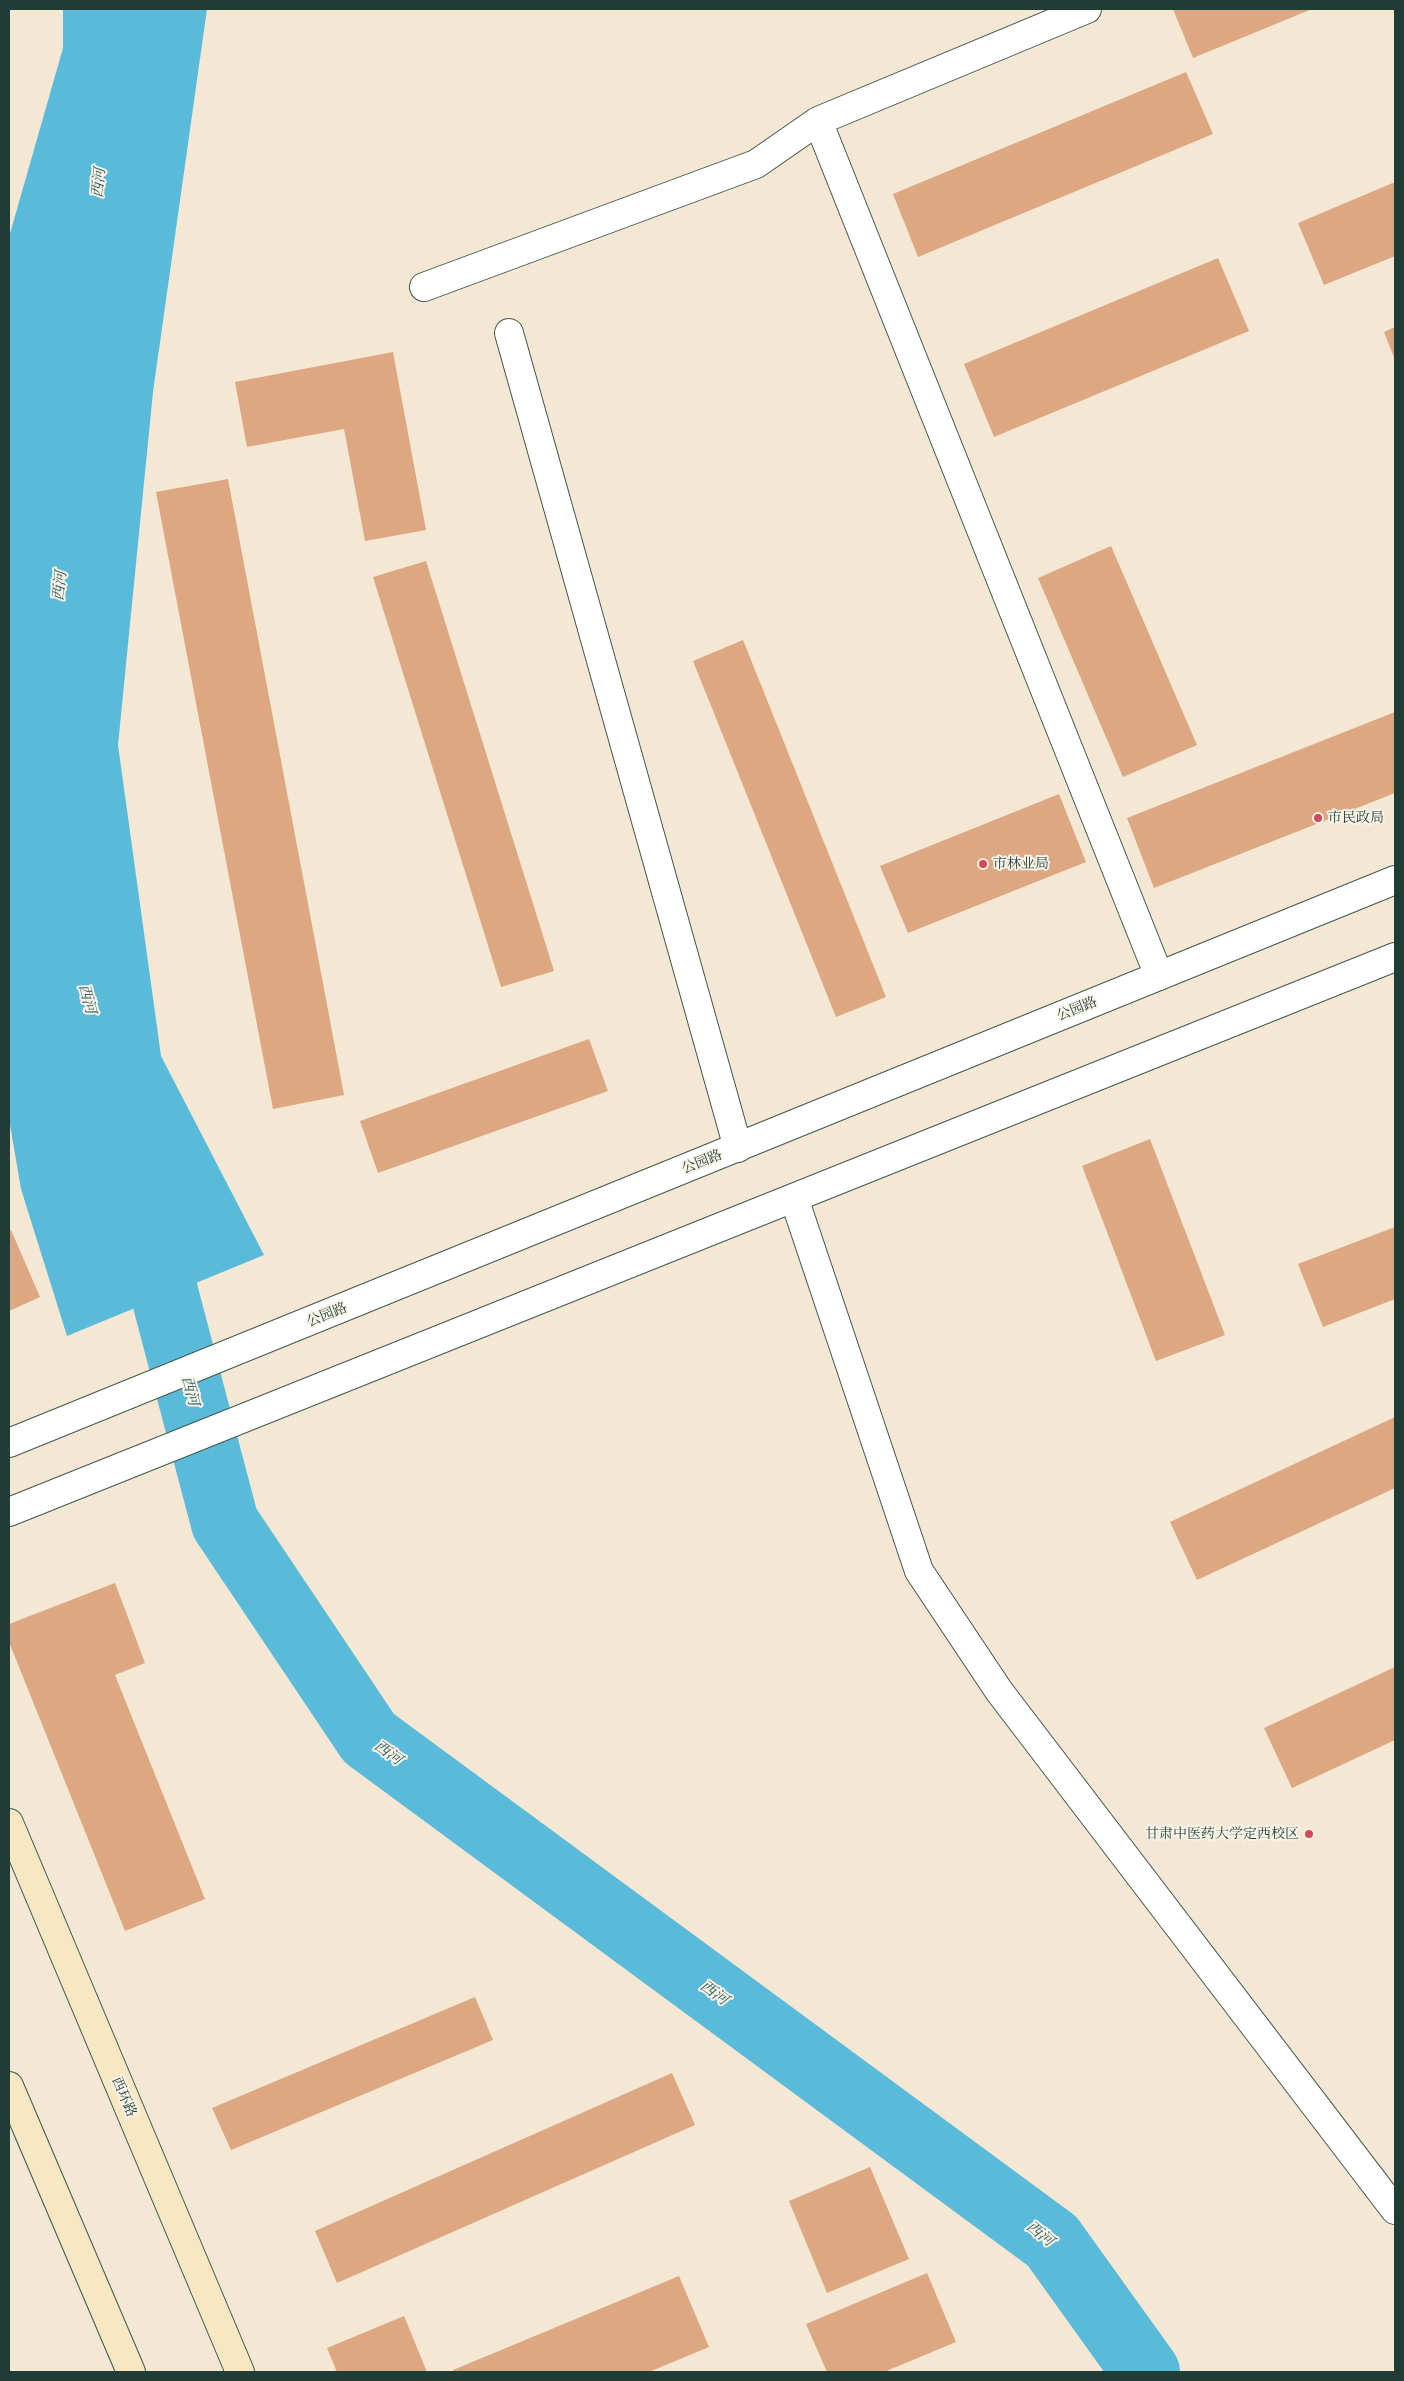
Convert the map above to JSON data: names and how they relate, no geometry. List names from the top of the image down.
{
  "streets": {
    "main road": ["西环路"],
    "street": ["公园路"]
  },
  "water": ["西河"],
  "places": ["市民政局", "市林业局", "甘肃中医药大学定西校区"]
}
